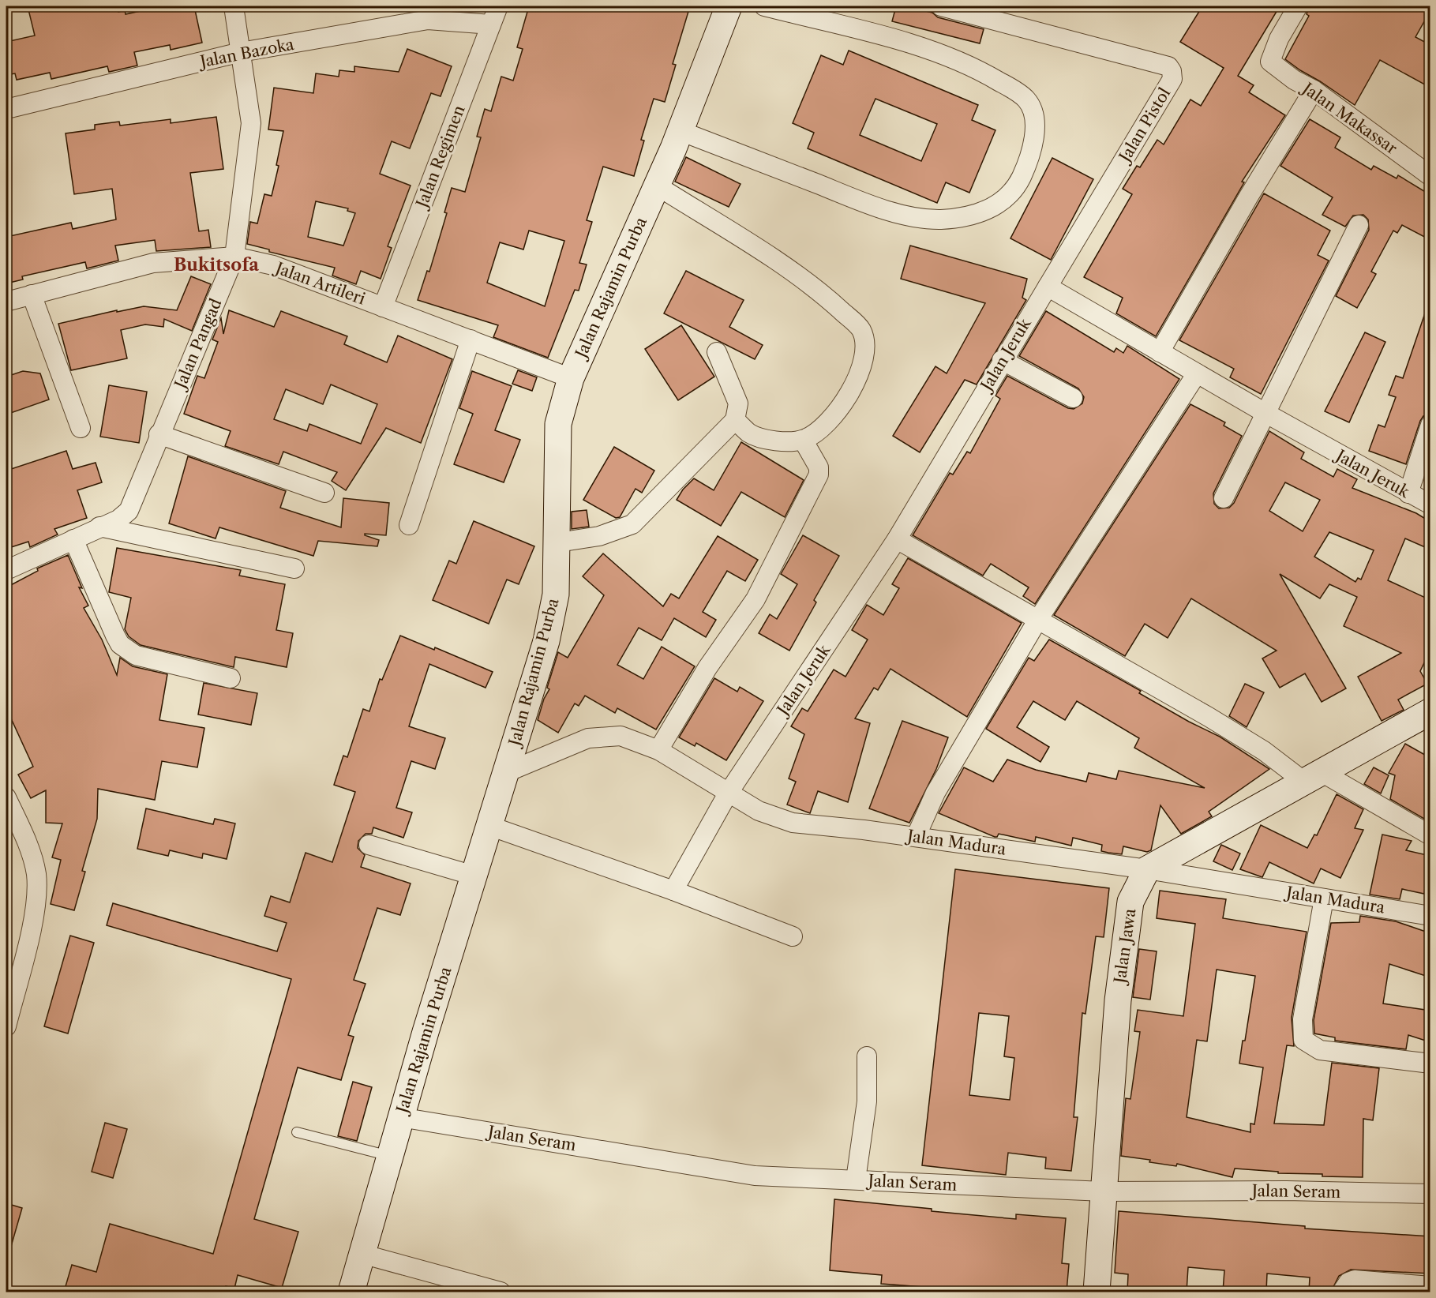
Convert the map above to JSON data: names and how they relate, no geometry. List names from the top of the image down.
{
  "streets": {
    "street": [
      "Jalan Bazoka",
      "Jalan Makassar",
      "Jalan Pistol",
      "Jalan Regimen",
      "Jalan Artileri",
      "Jalan Rajamin Purba",
      "Jalan Pangad",
      "Jalan Jeruk",
      "Jalan Madura",
      "Jalan Jawa",
      "Jalan Seram"
    ]
  },
  "crossings": [
    ["Jalan Bazoka", "Jalan Regimen"],
    ["Jalan Bazoka", "Jalan Pangad"],
    ["Jalan Pistol", "Jalan Jeruk"],
    ["Jalan Regimen", "Jalan Artileri"],
    ["Jalan Artileri", "Jalan Rajamin Purba"],
    ["Jalan Artileri", "Jalan Pangad"],
    ["Jalan Rajamin Purba", "Jalan Madura"],
    ["Jalan Rajamin Purba", "Jalan Seram"],
    ["Jalan Jeruk", "Jalan Madura"],
    ["Jalan Madura", "Jalan Jawa"],
    ["Jalan Jawa", "Jalan Seram"]
  ],
  "districts": ["Bukitsofa"]
}
